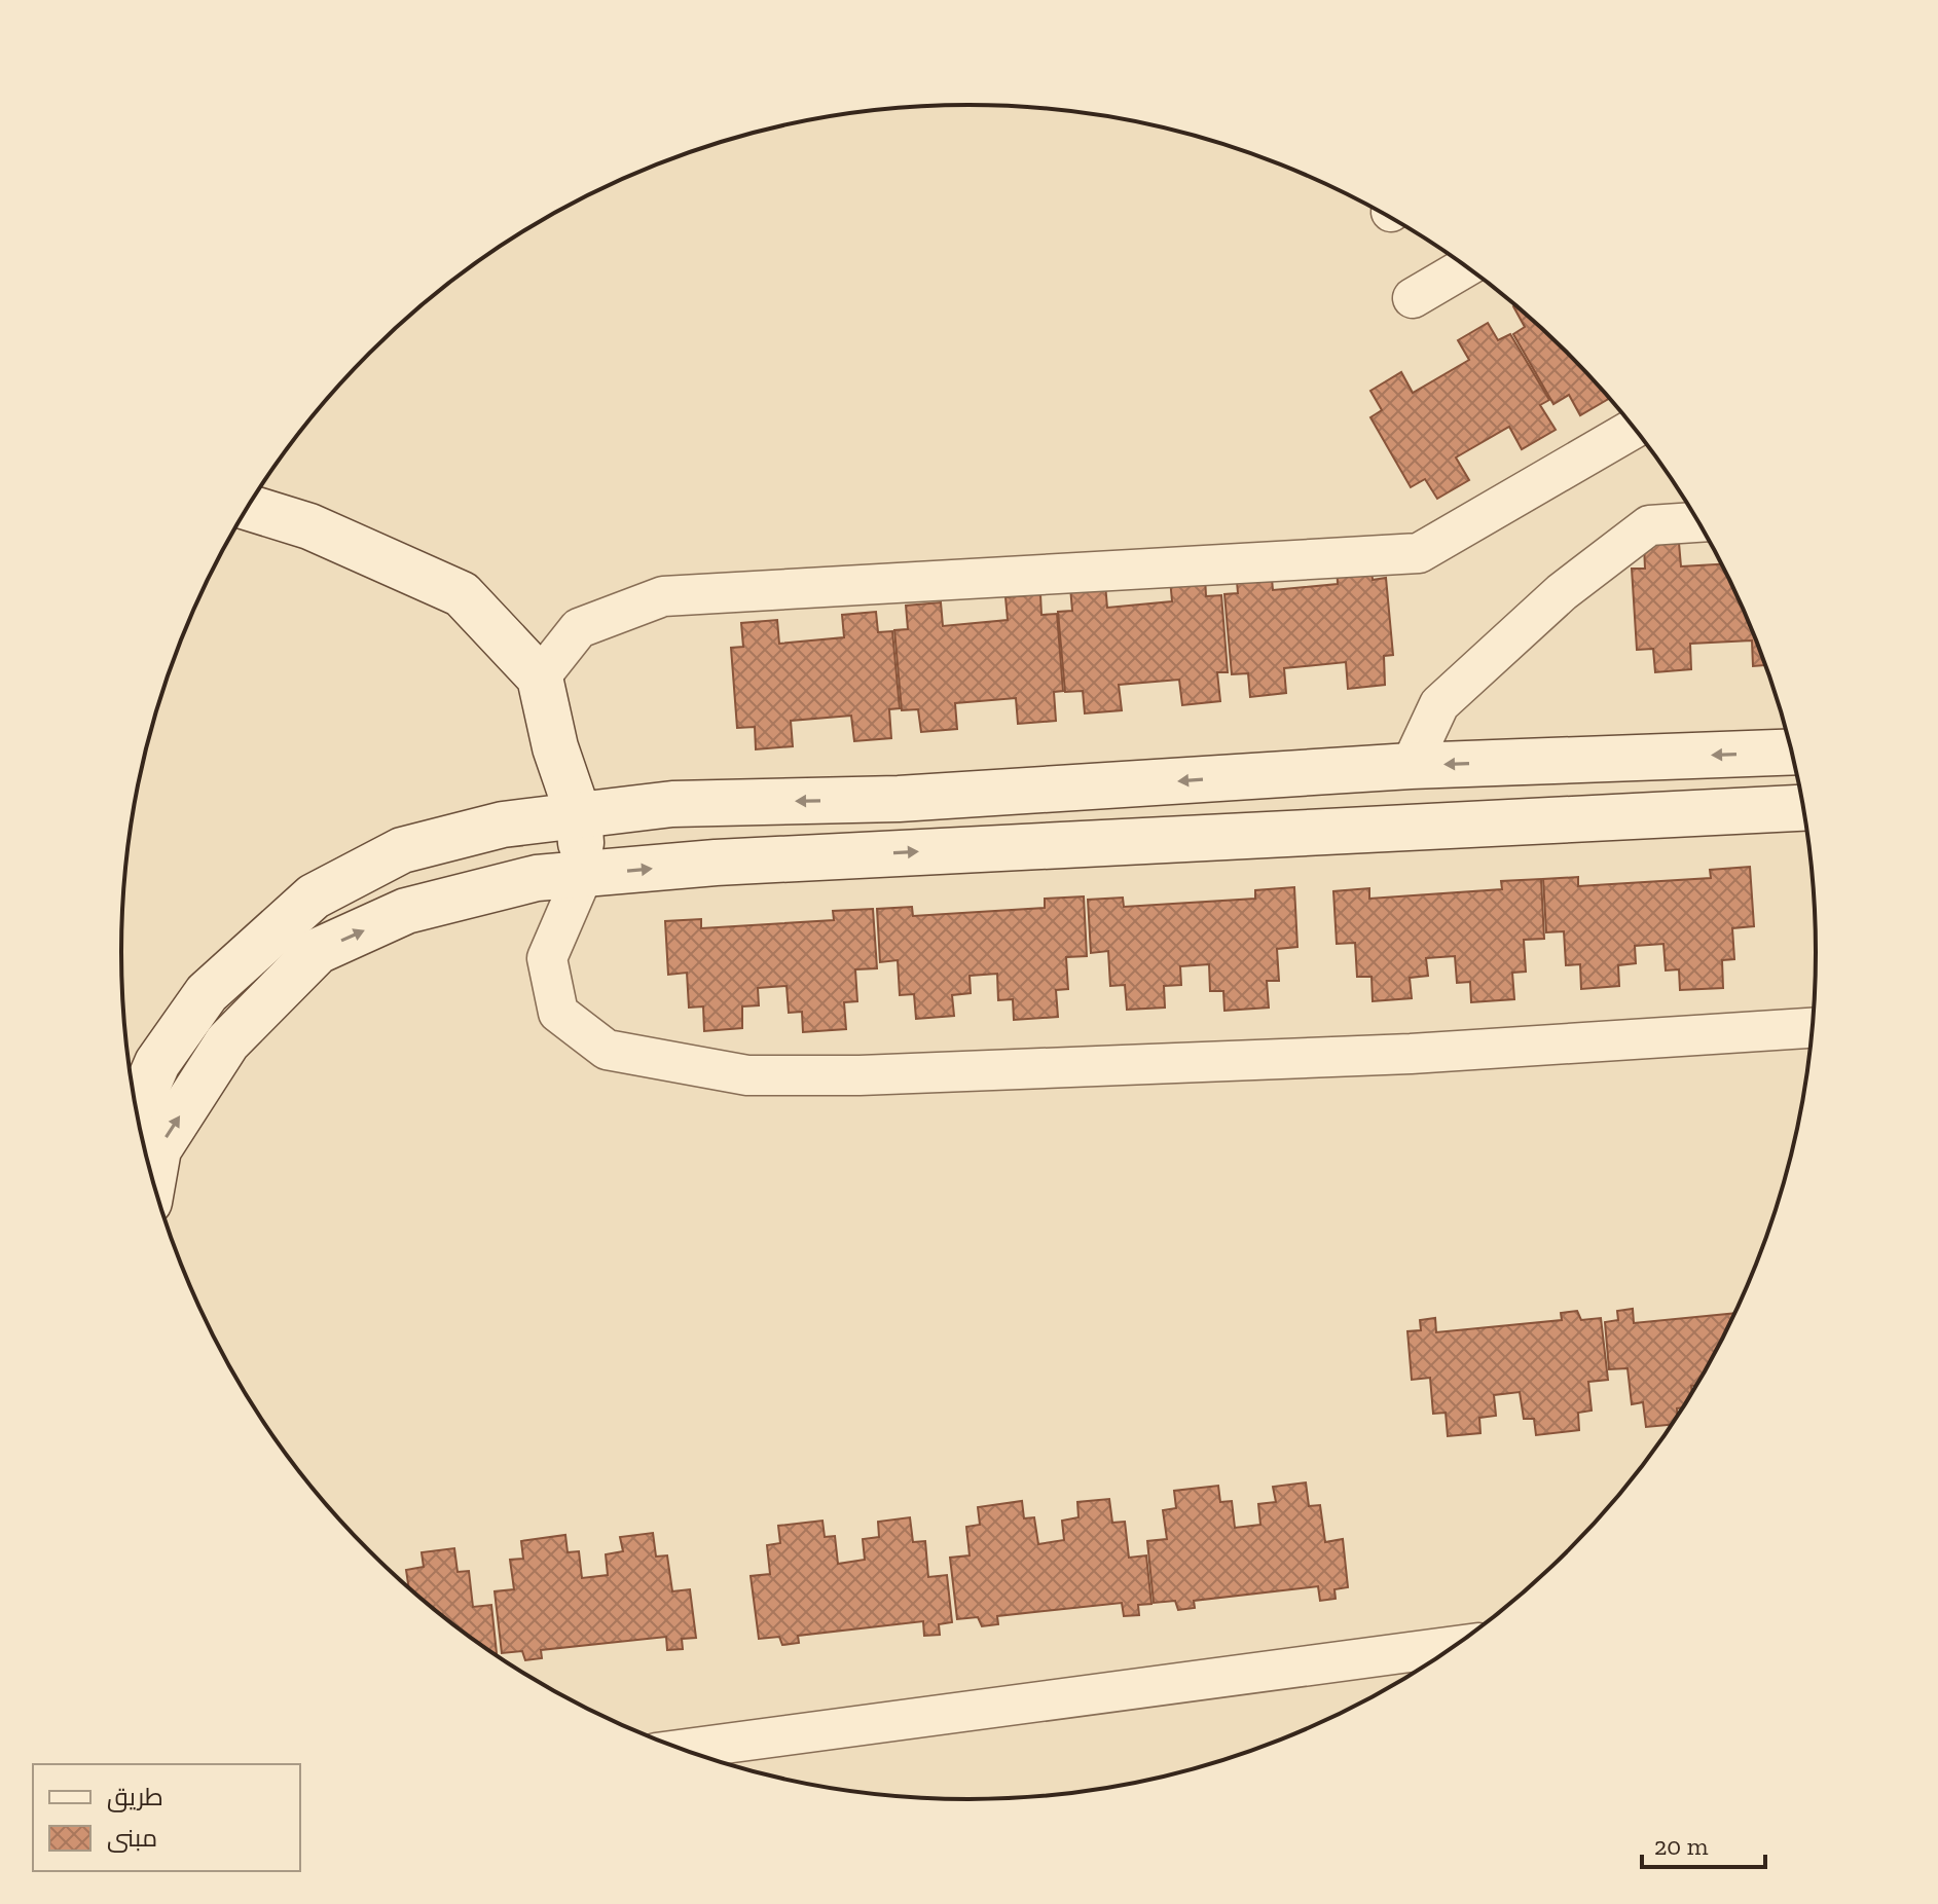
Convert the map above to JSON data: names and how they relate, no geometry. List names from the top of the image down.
{
  "legend": ["طريق", "مبنى"],
  "scale_bar": "20 m"
}
